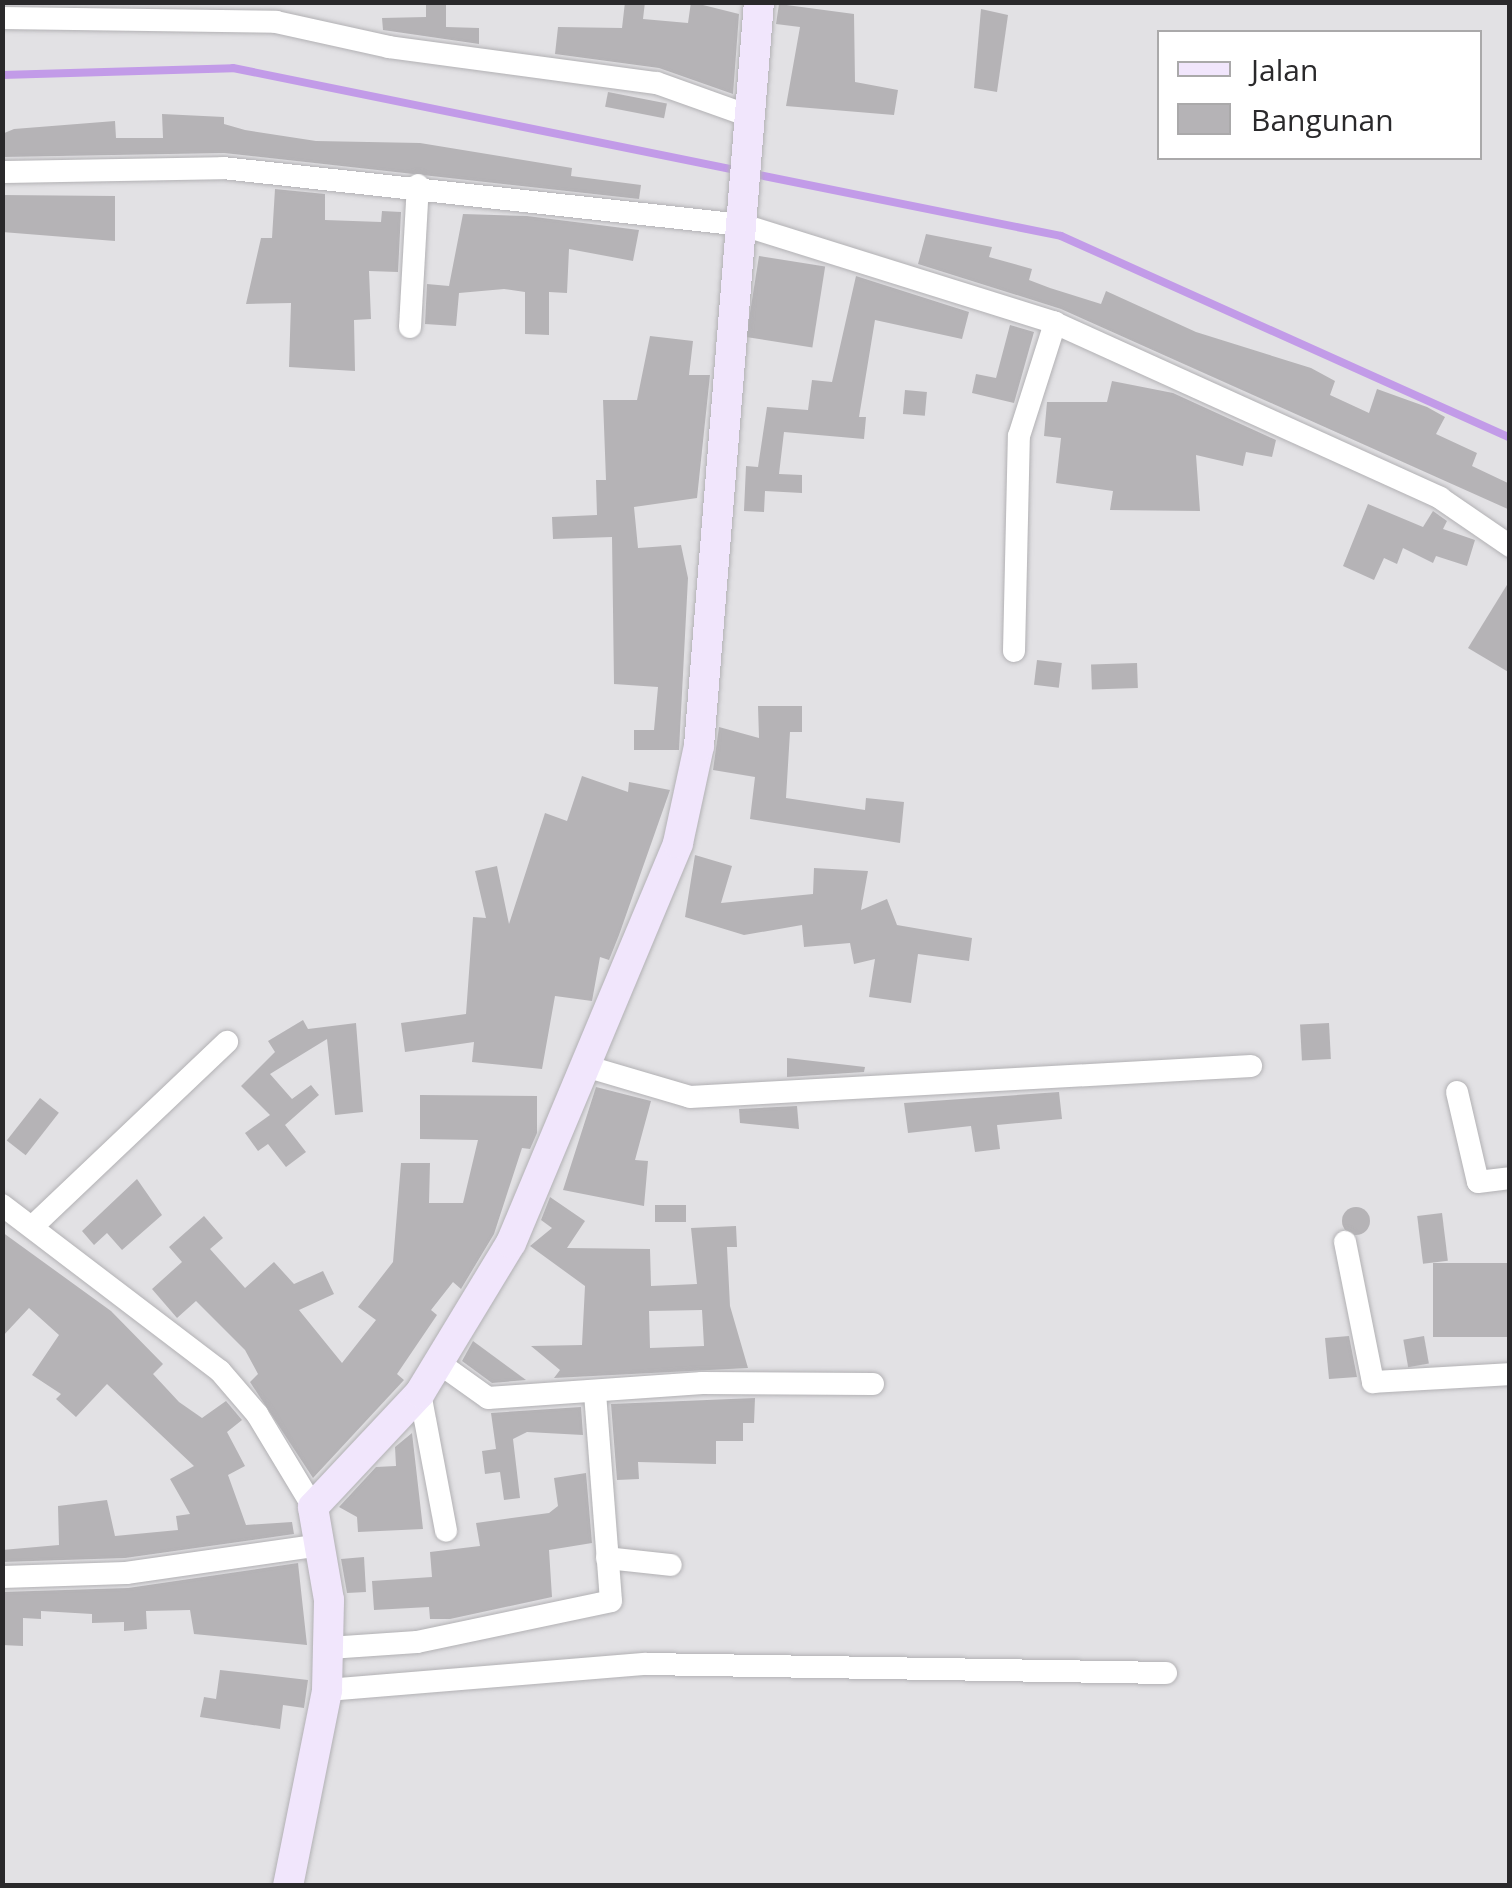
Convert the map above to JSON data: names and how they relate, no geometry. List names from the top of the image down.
{
  "legend": ["Jalan", "Bangunan"]
}
